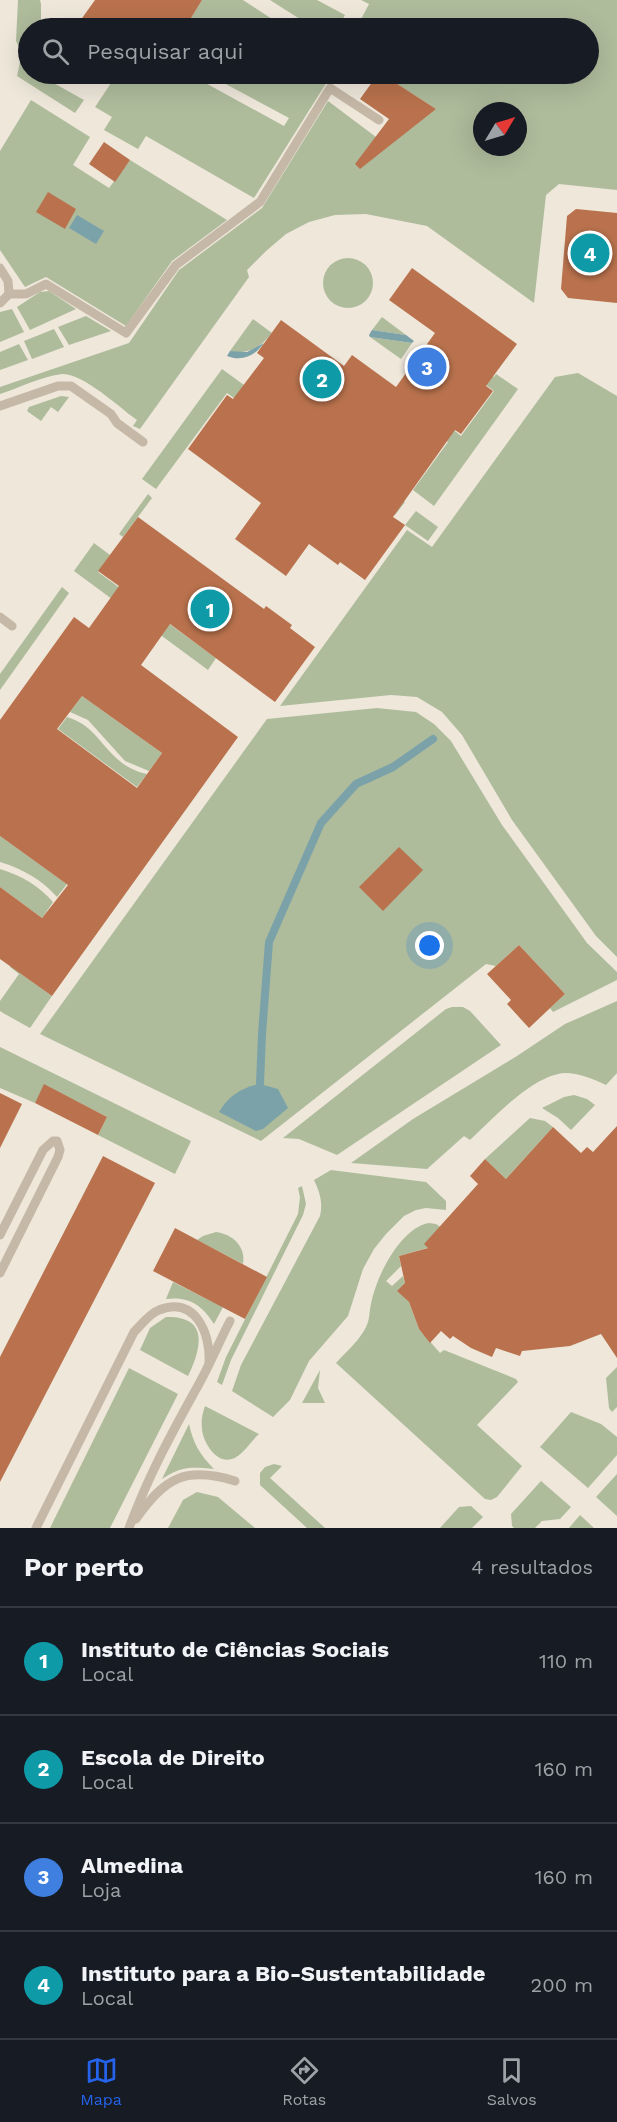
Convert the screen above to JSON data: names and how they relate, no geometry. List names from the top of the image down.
{
  "north": "top right",
  "page": {
    "search": "Pesquisar aqui",
    "pins": [
      "4",
      "3",
      "2",
      "1"
    ],
    "heading": ["Por perto", "4 resultados"],
    "list": [
      {
        "mark": "1",
        "name": "Instituto de Ciências Sociais",
        "note": "Local",
        "value": "110 m"
      },
      {
        "mark": "2",
        "name": "Escola de Direito",
        "note": "Local",
        "value": "160 m"
      },
      {
        "mark": "3",
        "name": "Almedina",
        "note": "Loja",
        "value": "160 m"
      },
      {
        "mark": "4",
        "name": "Instituto para a Bio-Sustentabilidade",
        "note": "Local",
        "value": "200 m"
      }
    ],
    "nav": ["Mapa", "Rotas", "Salvos"]
  }
}
